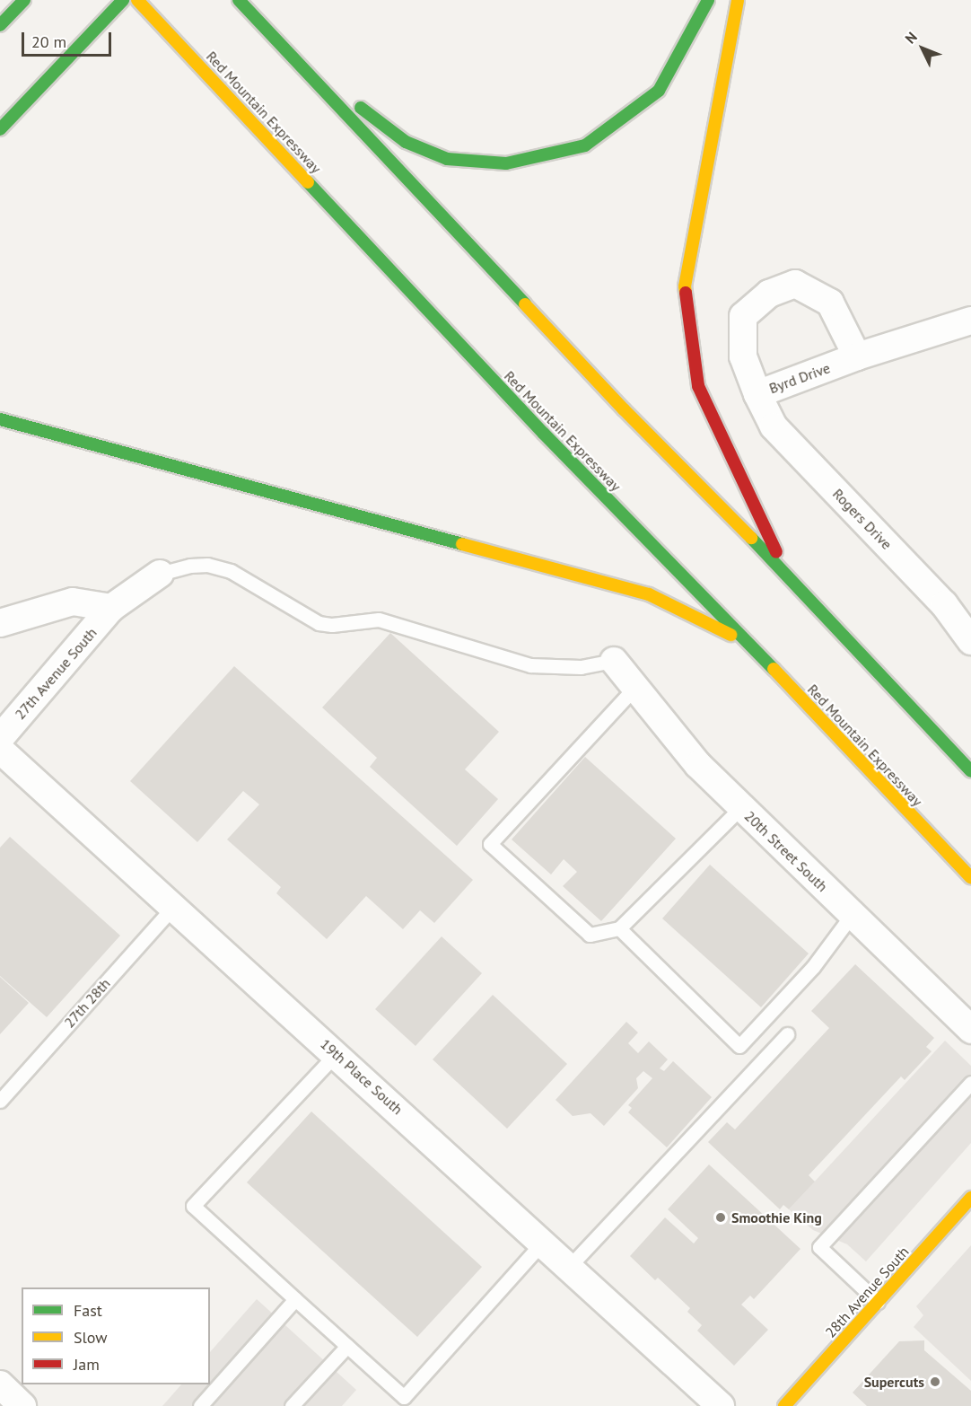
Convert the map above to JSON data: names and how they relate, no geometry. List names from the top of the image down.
{
  "streets": {
    "main road": ["Red Mountain Expressway", "28th Avenue South"],
    "street": [
      "Byrd Drive",
      "Rogers Drive",
      "27th Avenue South",
      "20th Street South",
      "19th Place South"
    ],
    "lane": ["27th 28th"]
  },
  "crossings": [
    ["Byrd Drive", "Rogers Drive"],
    ["27th 28th", "19th Place South"]
  ],
  "places": ["Smoothie King", "Supercuts"],
  "legend": ["Fast", "Slow", "Jam"],
  "scale_bar": "20 m",
  "north": "top left"
}
